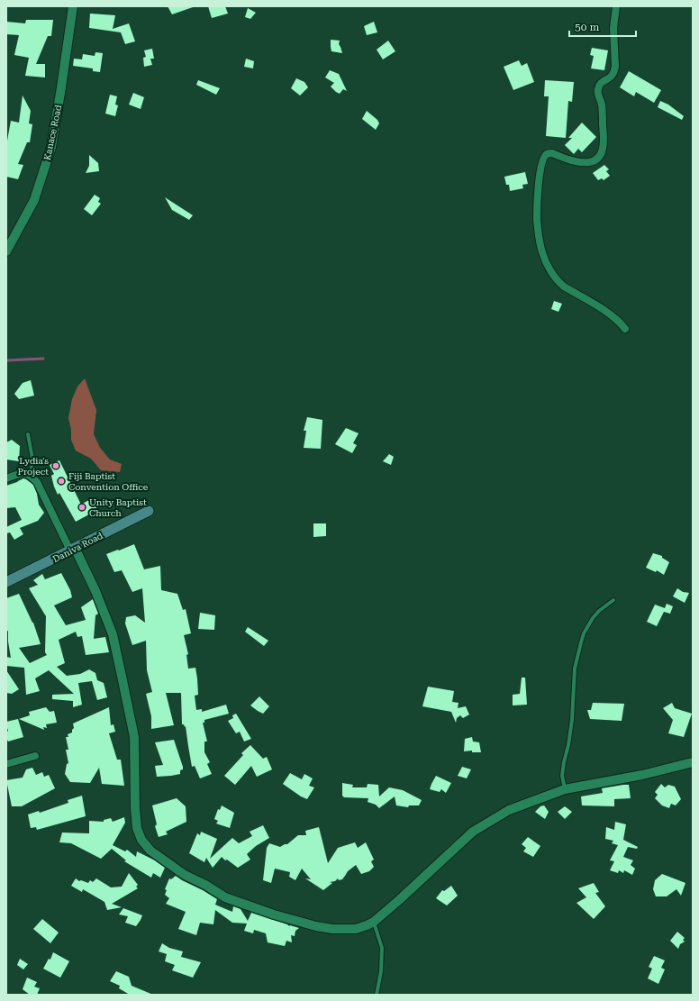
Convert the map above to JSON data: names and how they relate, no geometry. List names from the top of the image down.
{
  "streets": {
    "main road": ["Daniva Road"],
    "street": ["Kanace Road"]
  },
  "places": ["Lydia's Project", "Fiji Baptist Convention Office", "Unity Baptist Church"],
  "scale_bar": "50 m"
}
